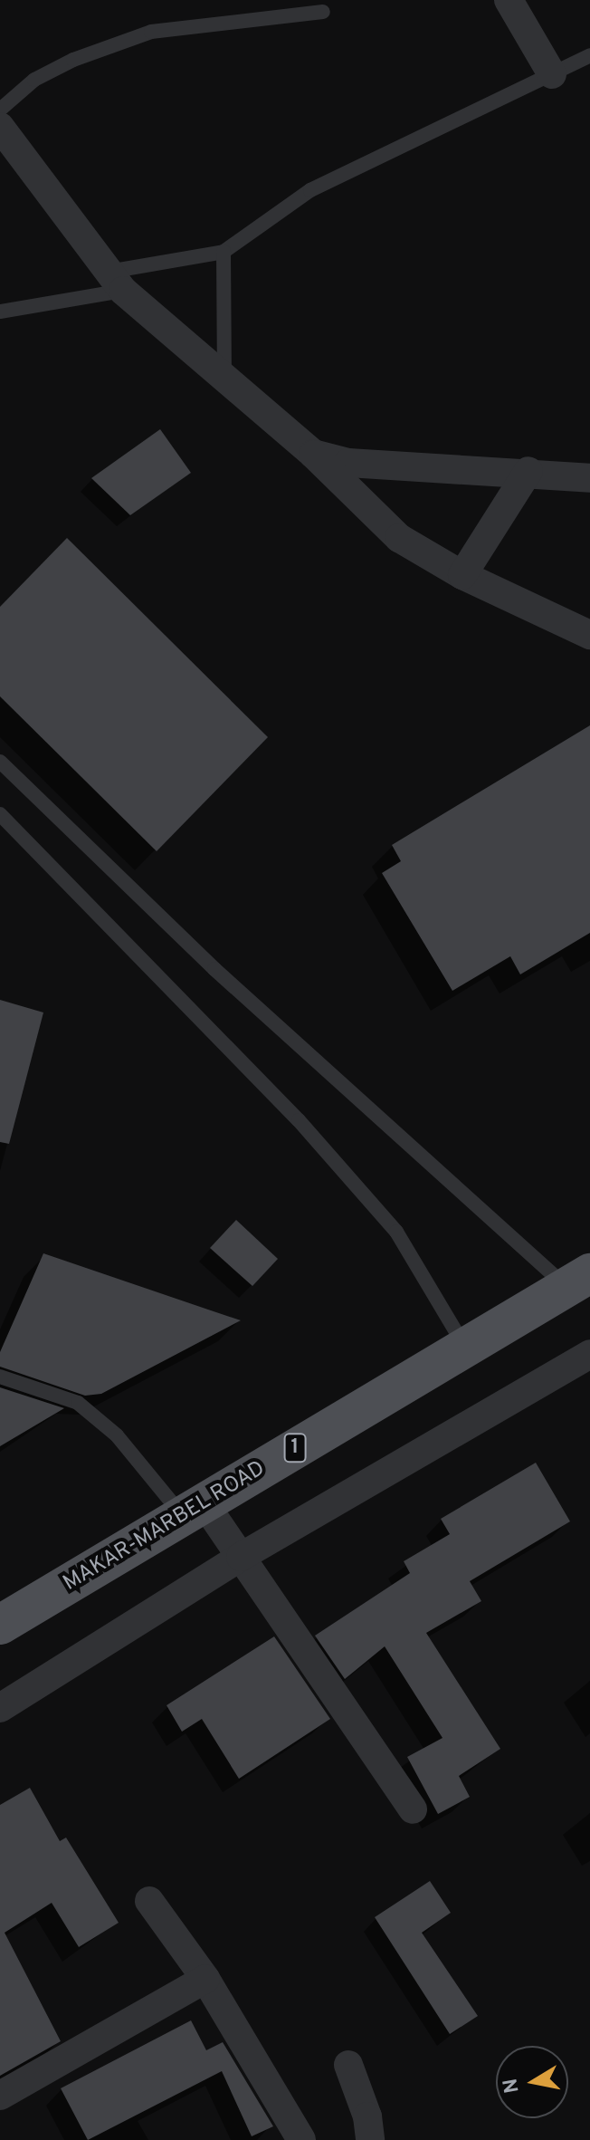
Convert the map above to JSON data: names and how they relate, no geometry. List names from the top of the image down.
{
  "streets": {
    "main road": ["1", "MAKAR-MARBEL ROAD"]
  },
  "north": "left"
}
